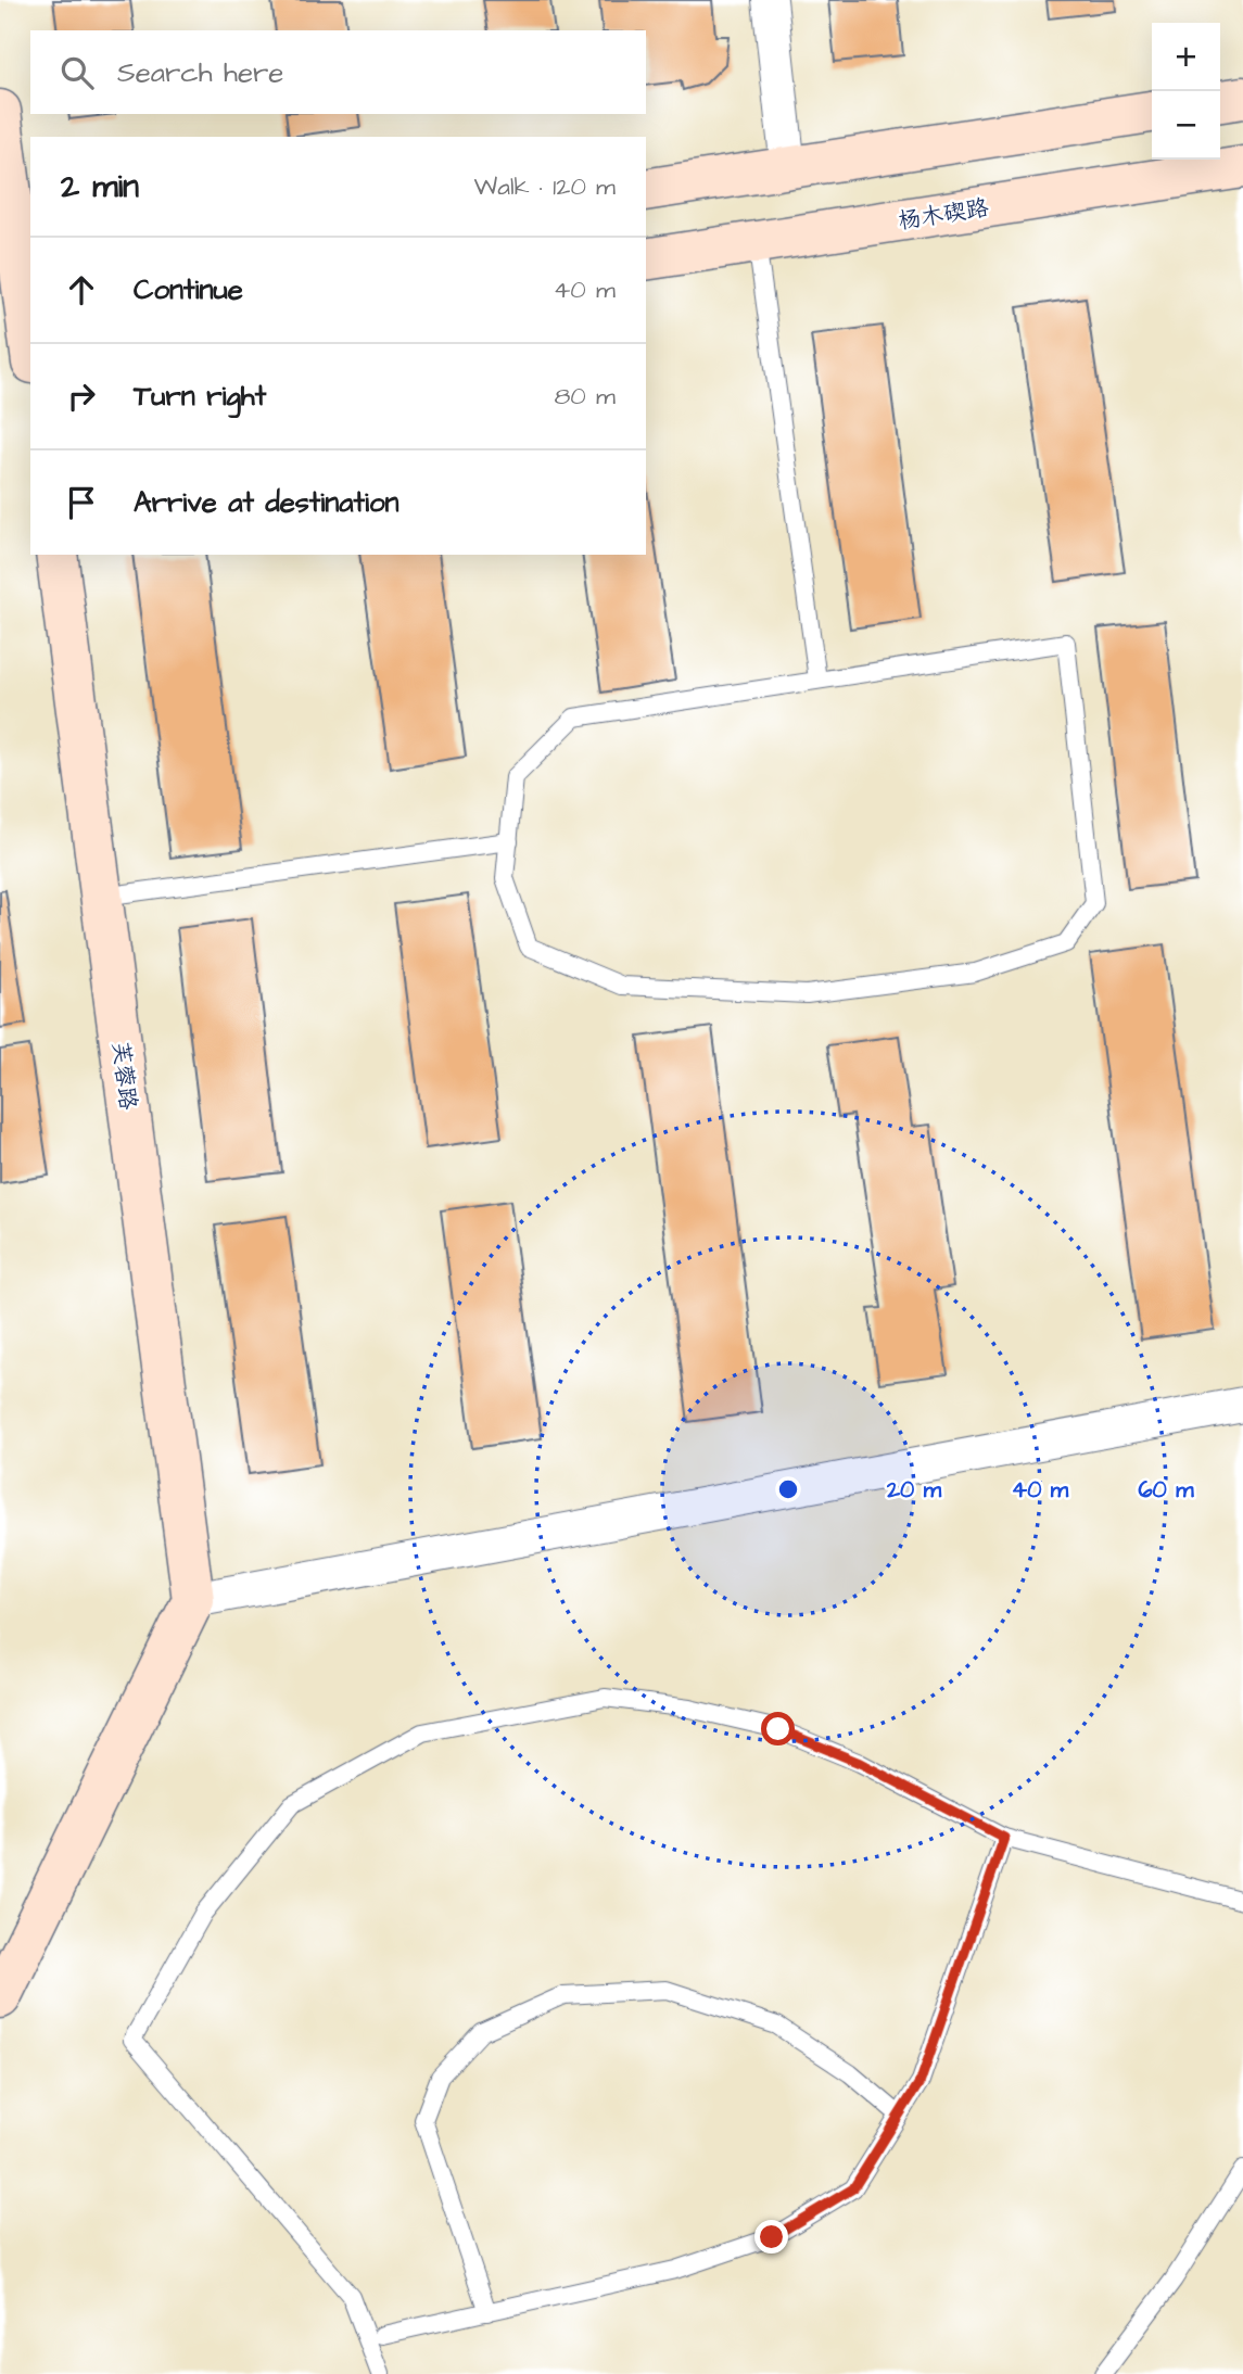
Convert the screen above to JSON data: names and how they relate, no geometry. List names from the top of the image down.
{
  "streets": {
    "street": ["杨木碶路", "芙蓉路"]
  },
  "page": {
    "map_buttons": ["+", "−"],
    "search": "Search here",
    "heading": ["2 min", "Walk · 120 m"],
    "list": [
      ["Continue", "40 m"],
      ["Turn right", "80 m"],
      "Arrive at destination"
    ]
  },
  "rings": ["20 m", "40 m", "60 m"]
}
